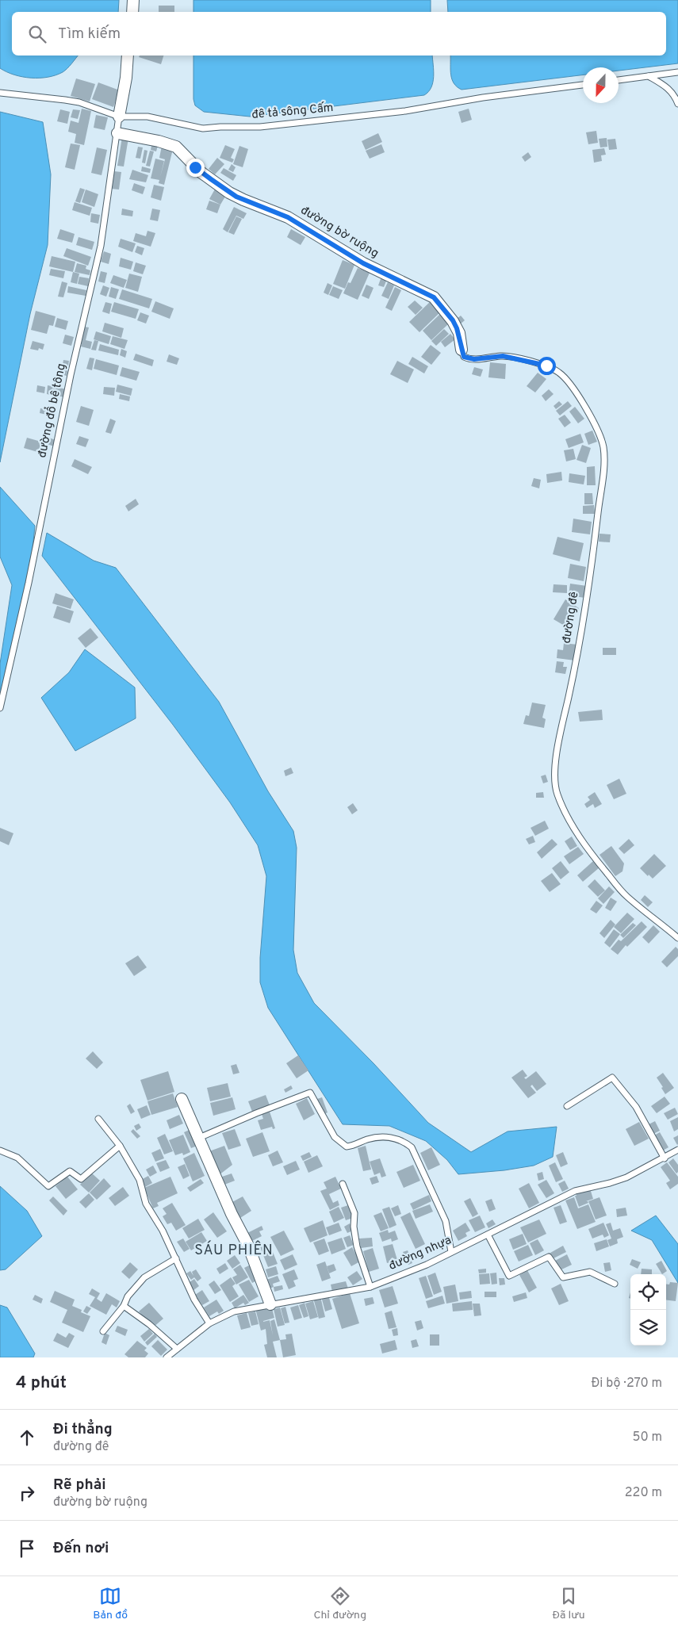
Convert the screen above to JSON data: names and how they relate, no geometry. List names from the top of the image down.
{
  "streets": {
    "street": ["đường bờ ruộng"],
    "lane": [
      "đê tả sông Cấm",
      "đường đổ bê tông",
      "đường đê",
      "đường nhựa"
    ]
  },
  "crossings": [
    ["đê tả sông Cấm", "đường đổ bê tông"],
    ["đường bờ ruộng", "đường đổ bê tông"],
    ["đường bờ ruộng", "đường đê"]
  ],
  "districts": ["SÁU PHIÊN"],
  "north": "bottom",
  "page": {
    "search": "Tìm kiếm",
    "heading": ["4 phút", "Đi bộ · 270 m"],
    "list": [
      ["Đi thẳng", "đường đê", "50 m"],
      ["Rẽ phải", "đường bờ ruộng", "220 m"],
      "Đến nơi"
    ],
    "nav": ["Bản đồ", "Chỉ đường", "Đã lưu"]
  }
}
